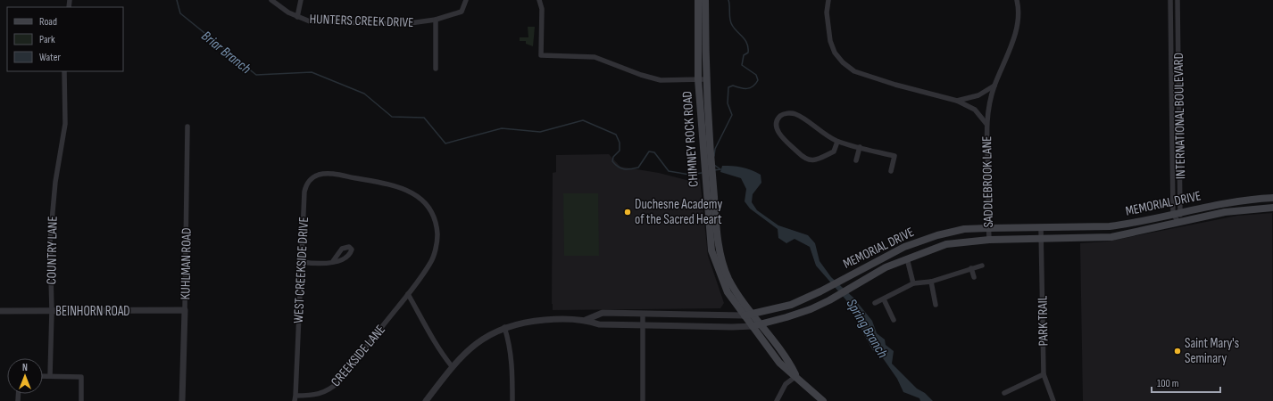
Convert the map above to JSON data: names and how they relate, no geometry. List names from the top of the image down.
{
  "streets": {
    "main road": ["CHIMNEY ROCK ROAD", "MEMORIAL DRIVE"],
    "street": [
      "HUNTERS CREEK DRIVE",
      "INTERNATIONAL BOULEVARD",
      "SADDLEBROOK LANE",
      "COUNTRY LANE",
      "KUHLMAN ROAD",
      "WEST CREEKSIDE DRIVE",
      "BEINHORN ROAD",
      "PARK TRAIL",
      "CREEKSIDE LANE"
    ]
  },
  "crossings": [
    ["INTERNATIONAL BOULEVARD", "MEMORIAL DRIVE"],
    ["CHIMNEY ROCK ROAD", "MEMORIAL DRIVE"],
    ["SADDLEBROOK LANE", "MEMORIAL DRIVE"],
    ["MEMORIAL DRIVE", "PARK TRAIL"],
    ["COUNTRY LANE", "BEINHORN ROAD"],
    ["KUHLMAN ROAD", "BEINHORN ROAD"],
    ["WEST CREEKSIDE DRIVE", "CREEKSIDE LANE"]
  ],
  "water": ["Briar Branch", "Spring Branch"],
  "places": ["Duchesne Academy of the Sacred Heart", "Saint Mary's Seminary"],
  "legend": ["Road", "Park", "Water"],
  "scale_bar": "100 m",
  "north": "top"
}
